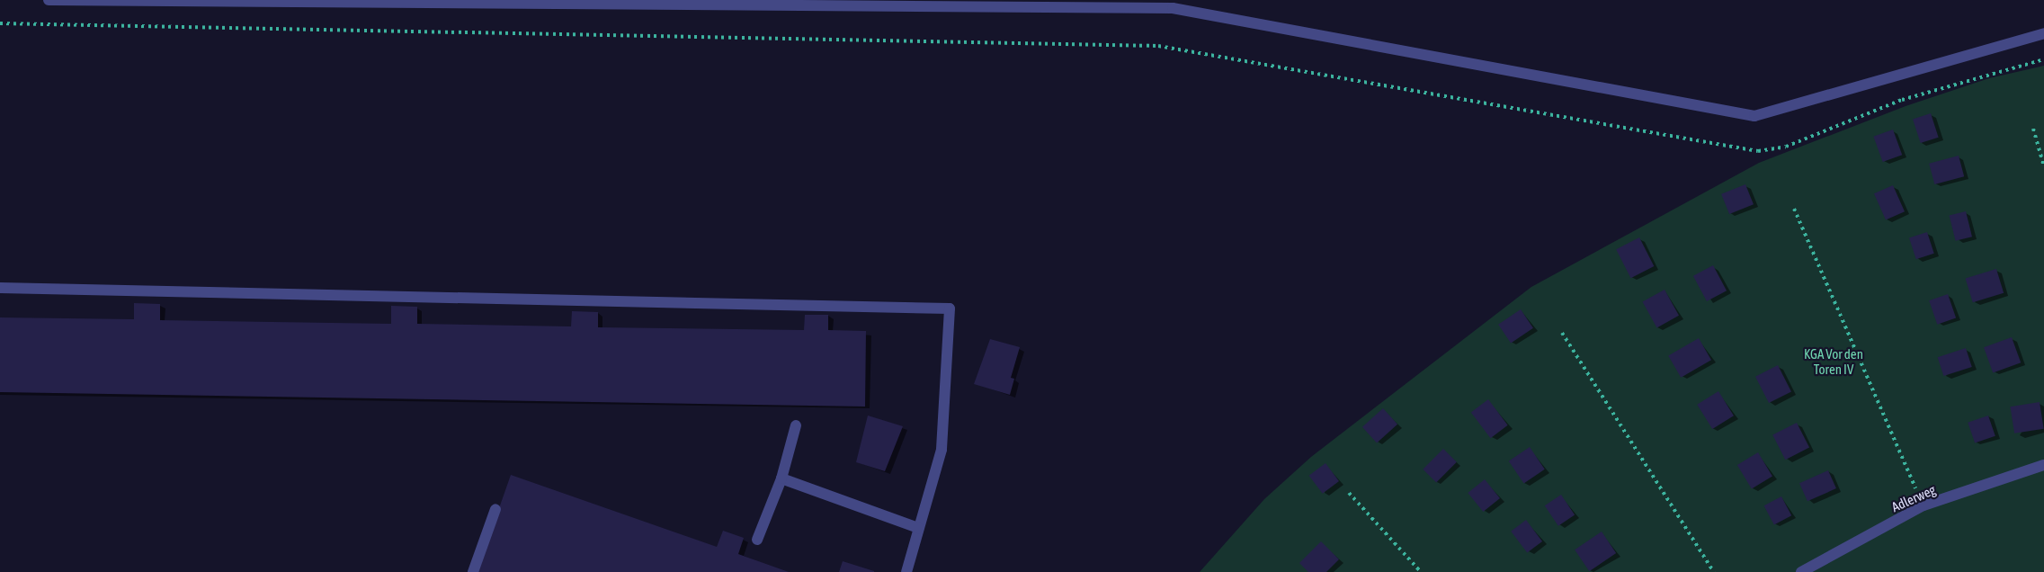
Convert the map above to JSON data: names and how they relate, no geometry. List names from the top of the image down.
{
  "streets": {
    "lane": ["Adlerweg"]
  },
  "parks": ["KGA Vor den Toren IV"]
}
